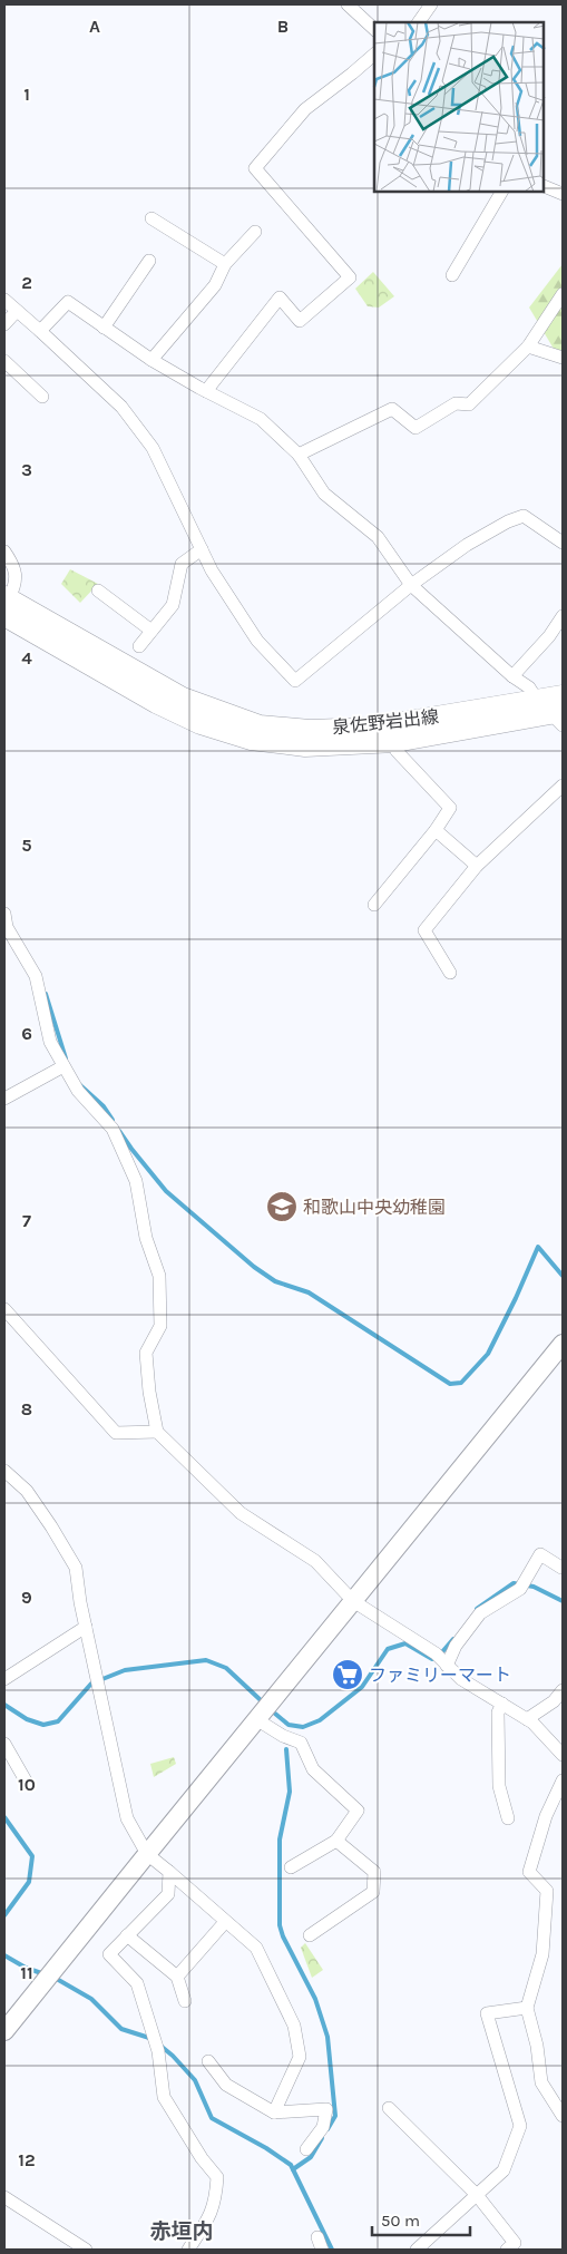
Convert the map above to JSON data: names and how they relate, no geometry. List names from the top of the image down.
{
  "streets": {
    "main road": ["泉佐野岩出線"]
  },
  "districts": ["赤垣内"],
  "places": {
    "school or university": ["和歌山中央幼稚園"],
    "supermarket": ["ファミリーマート"]
  },
  "scale_bar": "50 m",
  "grid": {
    "columns": ["A", "B"],
    "rows": [
      "1",
      "2",
      "3",
      "4",
      "5",
      "6",
      "7",
      "8",
      "9",
      "10",
      "11",
      "12"
    ]
  }
}
